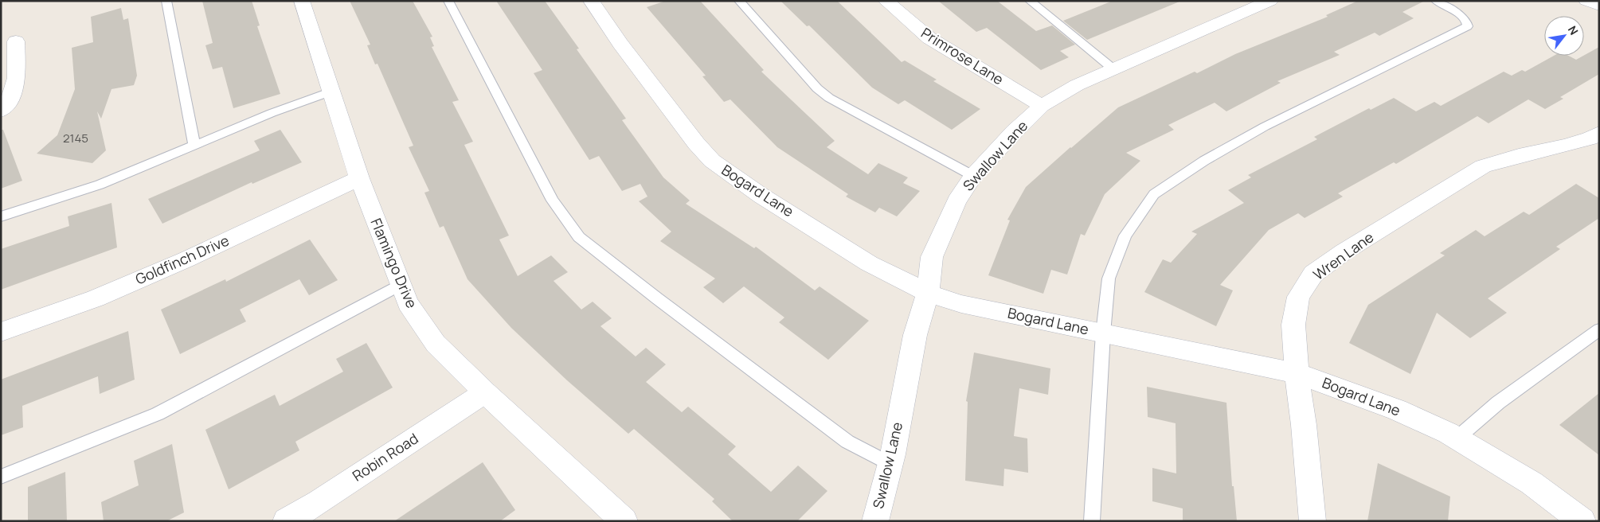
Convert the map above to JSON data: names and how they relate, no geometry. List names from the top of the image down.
{
  "streets": {
    "street": [
      "Primrose Lane",
      "Swallow Lane",
      "Bogard Lane",
      "Wren Lane",
      "Goldfinch Drive",
      "Flamingo Drive",
      "Robin Road"
    ]
  },
  "crossings": [
    ["Primrose Lane", "Swallow Lane"],
    ["Swallow Lane", "Bogard Lane"],
    ["Bogard Lane", "Wren Lane"],
    ["Goldfinch Drive", "Flamingo Drive"],
    ["Flamingo Drive", "Robin Road"]
  ],
  "house_numbers": ["2145"],
  "north": "top right"
}
